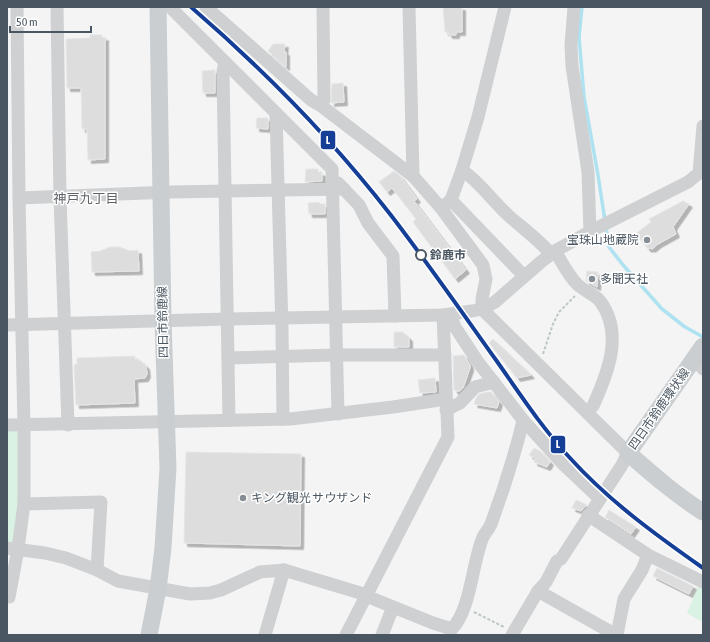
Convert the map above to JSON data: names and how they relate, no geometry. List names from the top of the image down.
{
  "streets": {
    "main road": ["四日市鈴鹿線", "四日市鈴鹿環状線"]
  },
  "districts": ["神戸九丁目"],
  "places": [
    "宝珠山地蔵院",
    "鈴鹿市",
    "多聞天社",
    "キング観光 サウザンド"
  ],
  "lines": ["transit line L"],
  "scale_bar": "50 m"
}
